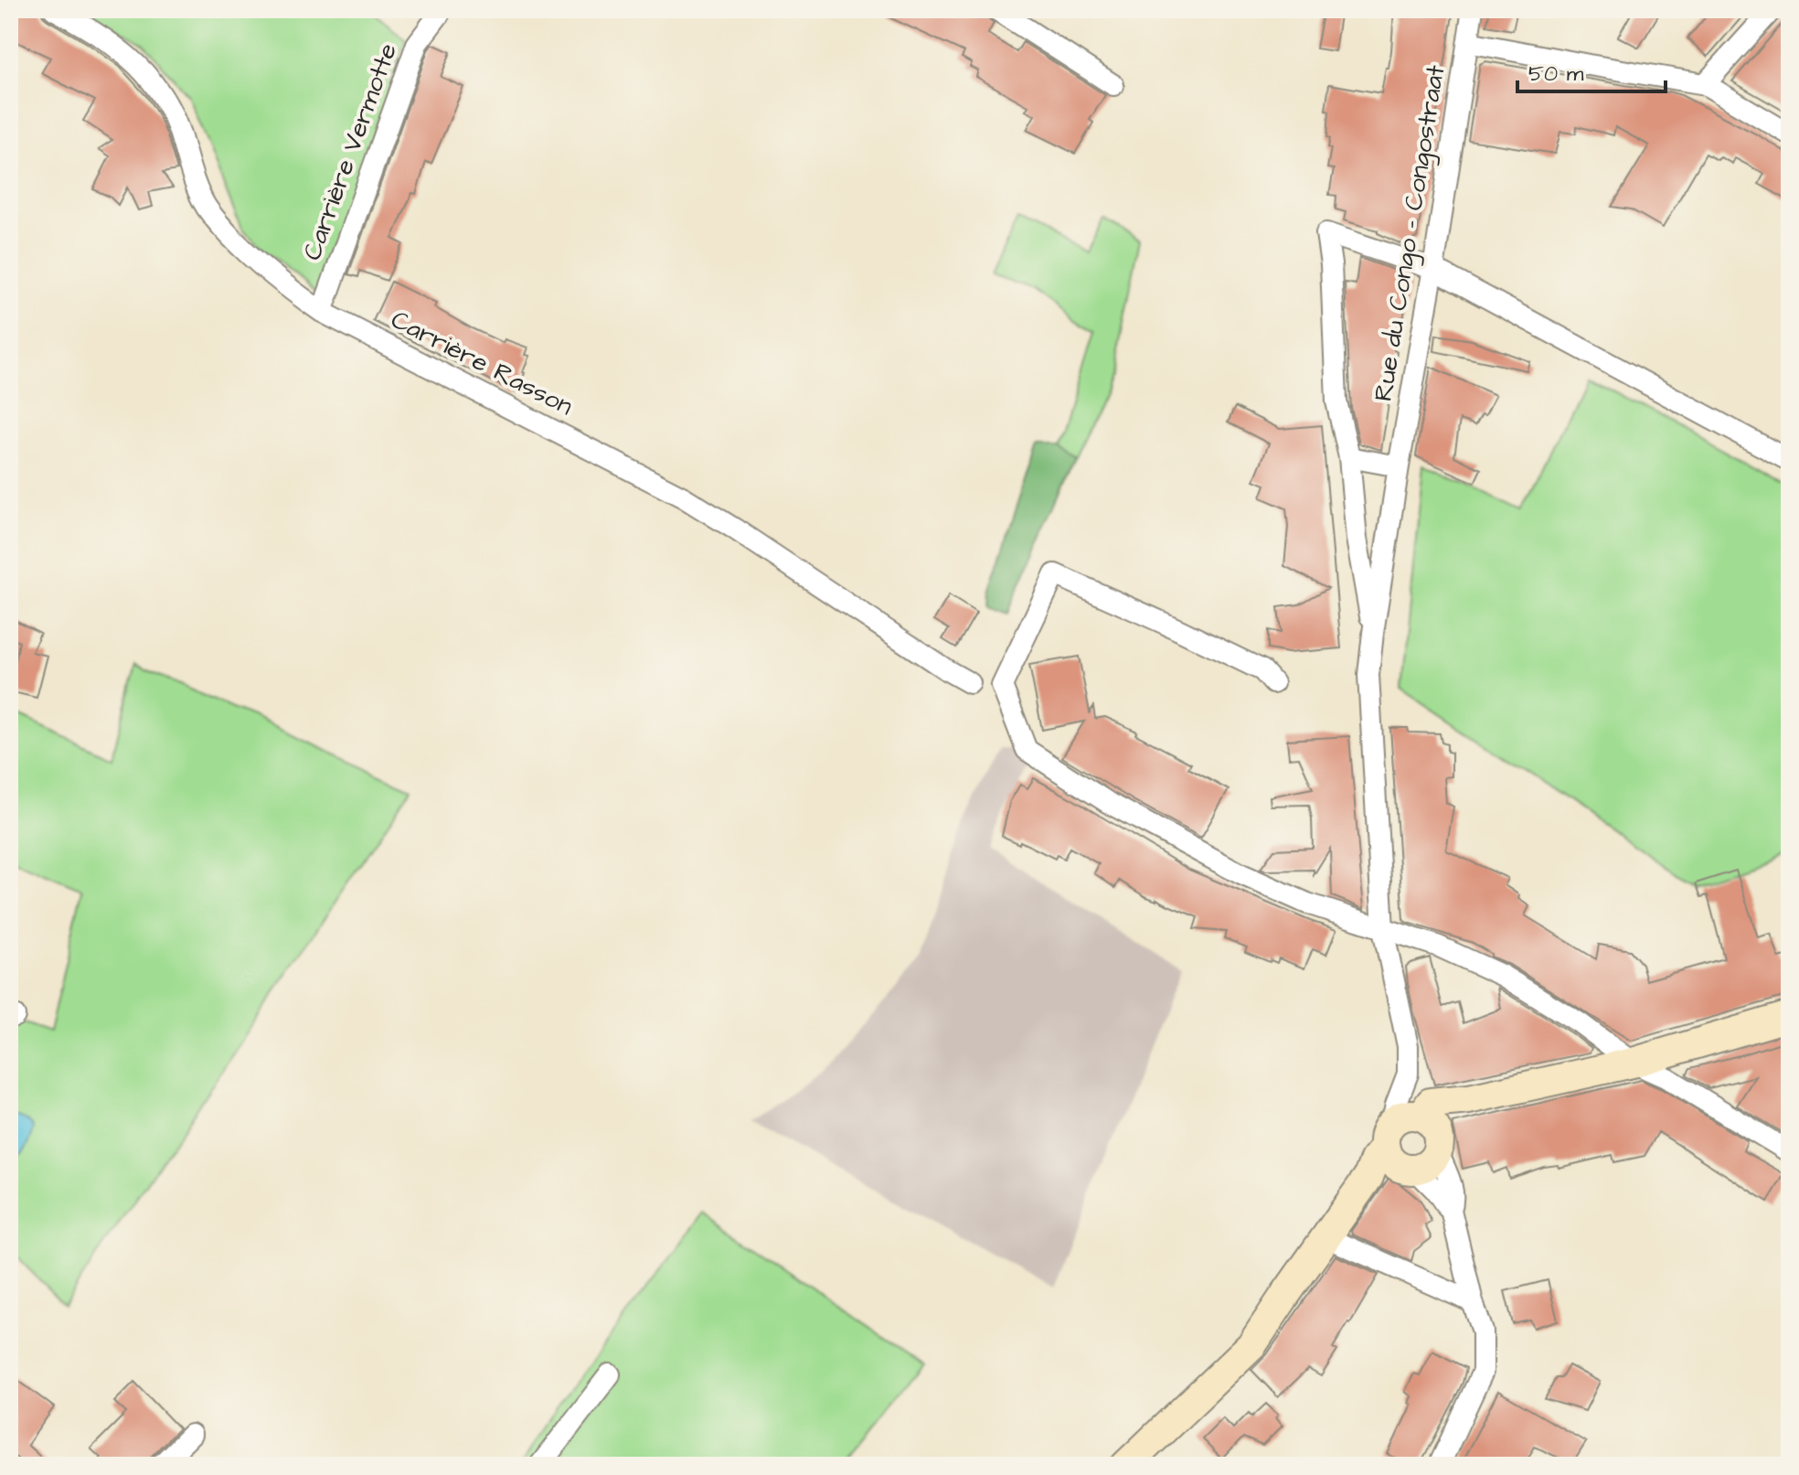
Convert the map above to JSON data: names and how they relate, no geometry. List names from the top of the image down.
{
  "streets": {
    "street": ["Carrière Vermotte", "Rue du Congo - Congostraat", "Carrière Rasson"]
  },
  "crossings": [
    ["Carrière Vermotte", "Carrière Rasson"]
  ],
  "scale_bar": "50 m"
}
